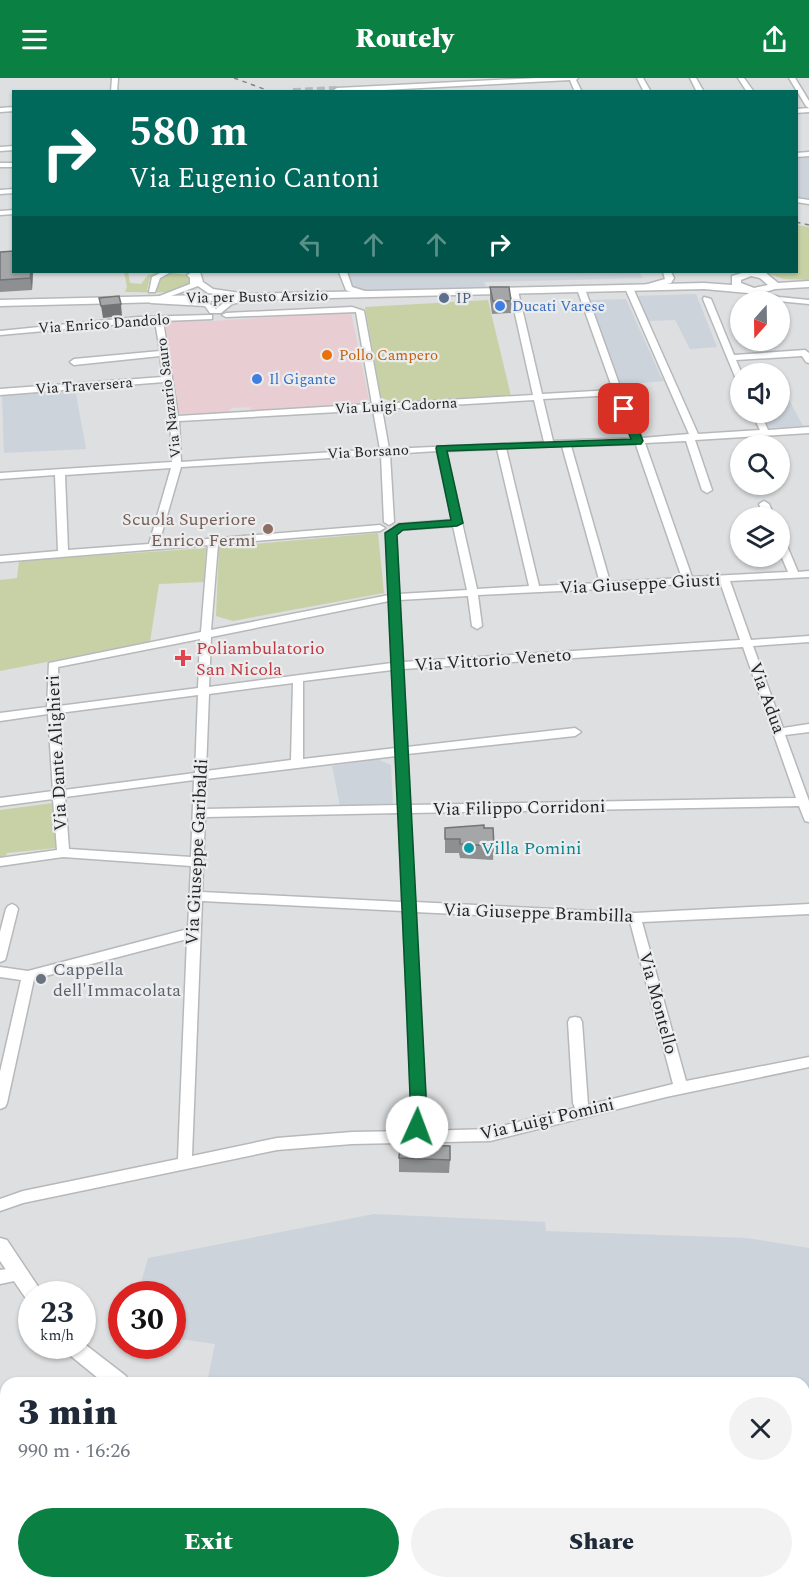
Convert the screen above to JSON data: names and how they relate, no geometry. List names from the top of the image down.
{
  "streets": {
    "main road": ["Via per Busto Arsizio"],
    "street": [
      "Via Enrico Dandolo",
      "Via Traversera",
      "Via Nazario Sauro",
      "Via Luigi Cadorna",
      "Via Borsano",
      "Via Giuseppe Giusti",
      "Via Vittorio Veneto",
      "Via Adua",
      "Via Dante Alighieri",
      "Via Filippo Corridoni",
      "Via Giuseppe Garibaldi",
      "Via Giuseppe Brambilla",
      "Via Montello",
      "Via Luigi Pomini"
    ]
  },
  "crossings": [
    ["Via Enrico Dandolo", "Via Nazario Sauro"],
    ["Via Traversera", "Via Nazario Sauro"],
    ["Via Nazario Sauro", "Via Luigi Cadorna"],
    ["Via Nazario Sauro", "Via Borsano"],
    ["Via Giuseppe Giusti", "Via Adua"],
    ["Via Giuseppe Giusti", "Via Dante Alighieri"],
    ["Via Giuseppe Giusti", "Via Giuseppe Garibaldi"],
    ["Via Vittorio Veneto", "Via Adua"],
    ["Via Vittorio Veneto", "Via Dante Alighieri"],
    ["Via Vittorio Veneto", "Via Giuseppe Garibaldi"],
    ["Via Adua", "Via Filippo Corridoni"],
    ["Via Dante Alighieri", "Via Giuseppe Garibaldi"],
    ["Via Filippo Corridoni", "Via Giuseppe Garibaldi"],
    ["Via Giuseppe Garibaldi", "Via Giuseppe Brambilla"],
    ["Via Giuseppe Garibaldi", "Via Luigi Pomini"],
    ["Via Giuseppe Brambilla", "Via Montello"],
    ["Via Montello", "Via Luigi Pomini"]
  ],
  "places": {
    "other": [
      "IP",
      "Ducati Varese",
      "Pollo Campero",
      "Il Gigante",
      "Scuola Superiore Enrico Fermi",
      "Villa Pomini",
      "Cappella dell'Immacolata"
    ],
    "health": ["Poliambulatorio San Nicola"]
  },
  "north": "bottom",
  "page": {
    "header": "Routely",
    "turn": ["580 m", "Via Eugenio Cantoni"],
    "speed": "23 km/h",
    "limit": "30",
    "heading": ["3 min", "990 m · 16:26"],
    "buttons": ["Exit", "Share"]
  }
}
